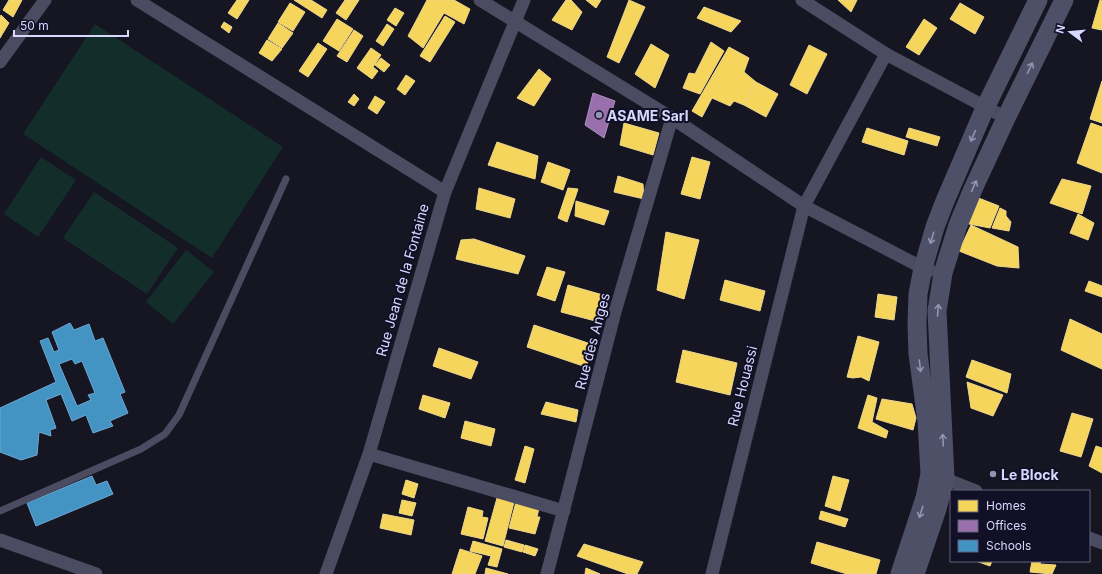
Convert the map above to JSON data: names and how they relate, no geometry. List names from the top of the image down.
{
  "streets": {
    "street": ["Rue Jean de la Fontaine", "Rue des Anges", "Rue Houassi"]
  },
  "places": ["ASAME Sarl", "Le Block"],
  "legend": ["Homes", "Offices", "Schools"],
  "scale_bar": "50 m",
  "north": "left"
}
